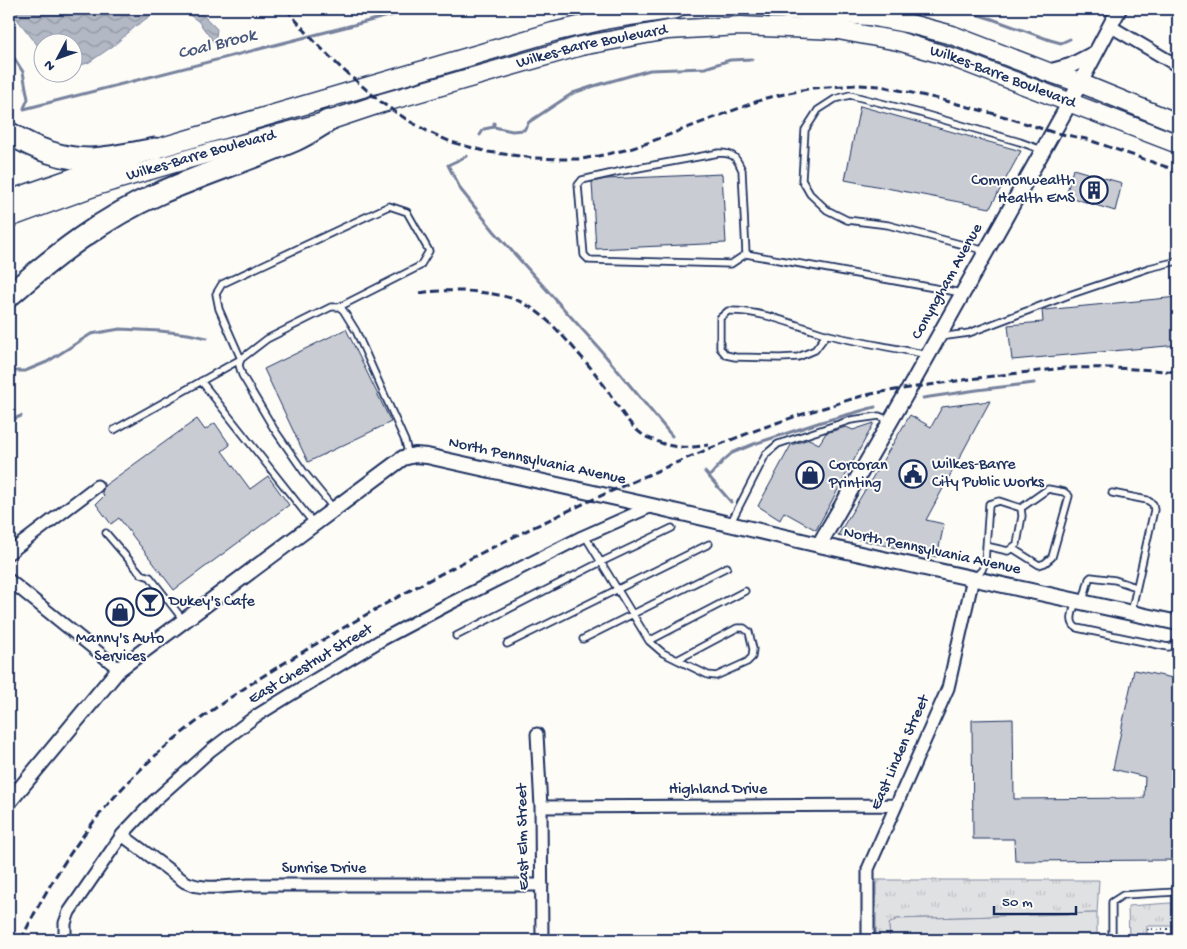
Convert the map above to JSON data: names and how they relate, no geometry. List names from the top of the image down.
{
  "streets": {
    "main road": ["Wilkes-Barre Boulevard"],
    "street": [
      "Conyngham Avenue",
      "North Pennsylvania Avenue",
      "East Chestnut Street",
      "East Linden Street",
      "Highland Drive",
      "East Elm Street",
      "Sunrise Drive"
    ]
  },
  "crossings": [
    ["Wilkes-Barre Boulevard", "Conyngham Avenue"],
    ["Conyngham Avenue", "North Pennsylvania Avenue"],
    ["North Pennsylvania Avenue", "East Chestnut Street"],
    ["North Pennsylvania Avenue", "East Linden Street"],
    ["East Chestnut Street", "Sunrise Drive"],
    ["East Linden Street", "Highland Drive"],
    ["Highland Drive", "East Elm Street"],
    ["East Elm Street", "Sunrise Drive"]
  ],
  "water": ["Coal Brook"],
  "places": {
    "building": ["Commonwealth Health EMS"],
    "public building": ["Wilkes-Barre City Public Works"],
    "shop": ["Corcoran Printing", "Manny's Auto Services"],
    "bar": ["Dukey's Cafe"]
  },
  "scale_bar": "50 m",
  "north": "bottom left"
}
